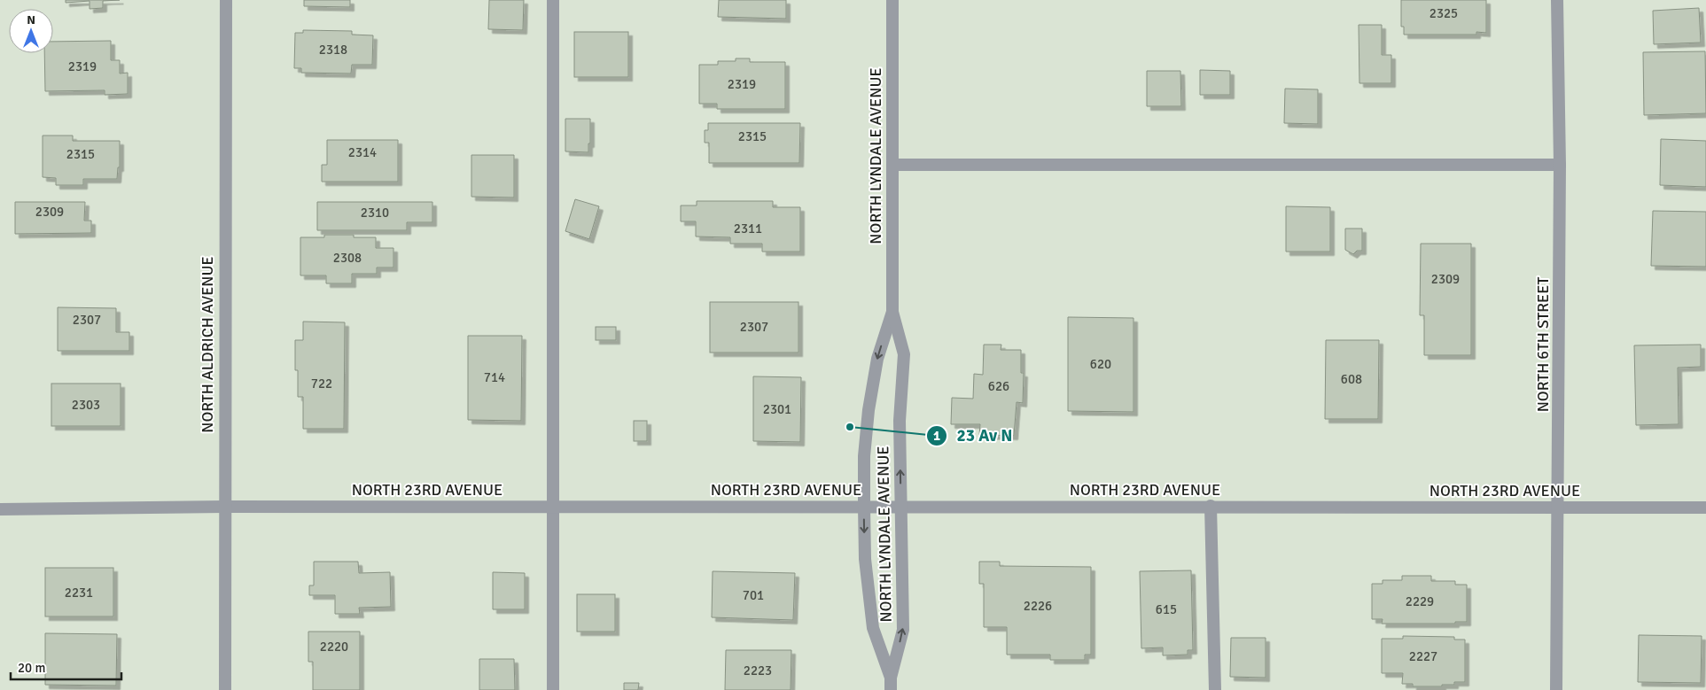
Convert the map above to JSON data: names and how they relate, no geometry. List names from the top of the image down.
{
  "streets": {
    "street": [
      "NORTH LYNDALE AVENUE",
      "NORTH ALDRICH AVENUE",
      "NORTH 6TH STREET",
      "NORTH 23RD AVENUE"
    ]
  },
  "crossings": [
    ["NORTH LYNDALE AVENUE", "NORTH 23RD AVENUE"],
    ["NORTH ALDRICH AVENUE", "NORTH 23RD AVENUE"],
    ["NORTH 6TH STREET", "NORTH 23RD AVENUE"]
  ],
  "places": ["23 Av N"],
  "house_numbers": [
    "2325",
    "2318",
    "2319",
    "2319",
    "2315",
    "2314",
    "2315",
    "2309",
    "2310",
    "2311",
    "2308",
    "2309",
    "2307",
    "2307",
    "620",
    "714",
    "608",
    "722",
    "626",
    "2303",
    "2301",
    "2231",
    "701",
    "2229",
    "2226",
    "615",
    "2220",
    "2227",
    "2223"
  ],
  "scale_bar": "20 m",
  "north": "top"
}
